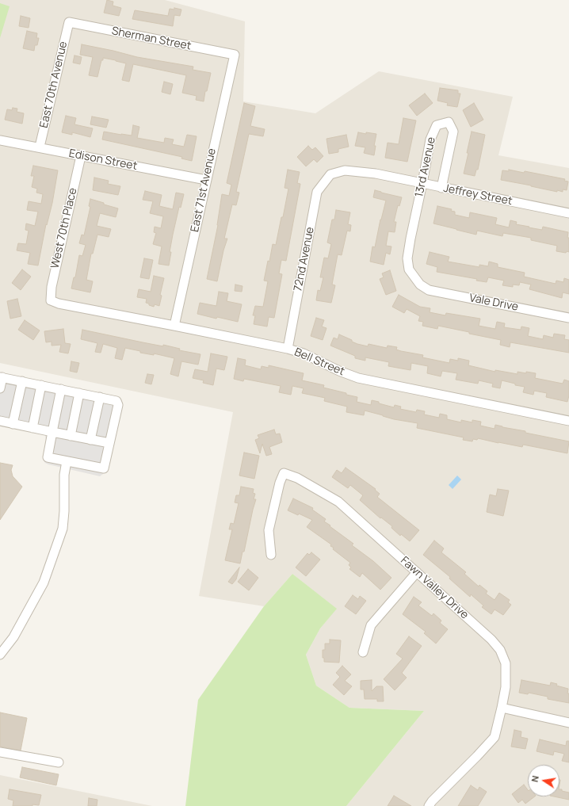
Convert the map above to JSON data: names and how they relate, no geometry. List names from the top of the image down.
{
  "streets": {
    "street": [
      "Sherman Street",
      "East 70th Avenue",
      "Edison Street",
      "13rd Avenue",
      "East 71st Avenue",
      "Jeffrey Street",
      "West 70th Place",
      "72nd Avenue",
      "Vale Drive",
      "Bell Street",
      "Fawn Valley Drive"
    ]
  },
  "crossings": [
    ["Sherman Street", "East 70th Avenue"],
    ["Sherman Street", "East 71st Avenue"],
    ["East 70th Avenue", "Edison Street"],
    ["Edison Street", "East 71st Avenue"],
    ["Edison Street", "West 70th Place"],
    ["13rd Avenue", "Jeffrey Street"],
    ["13rd Avenue", "Vale Drive"],
    ["East 71st Avenue", "Bell Street"],
    ["Jeffrey Street", "72nd Avenue"],
    ["West 70th Place", "Bell Street"],
    ["72nd Avenue", "Bell Street"]
  ],
  "north": "left"
}
